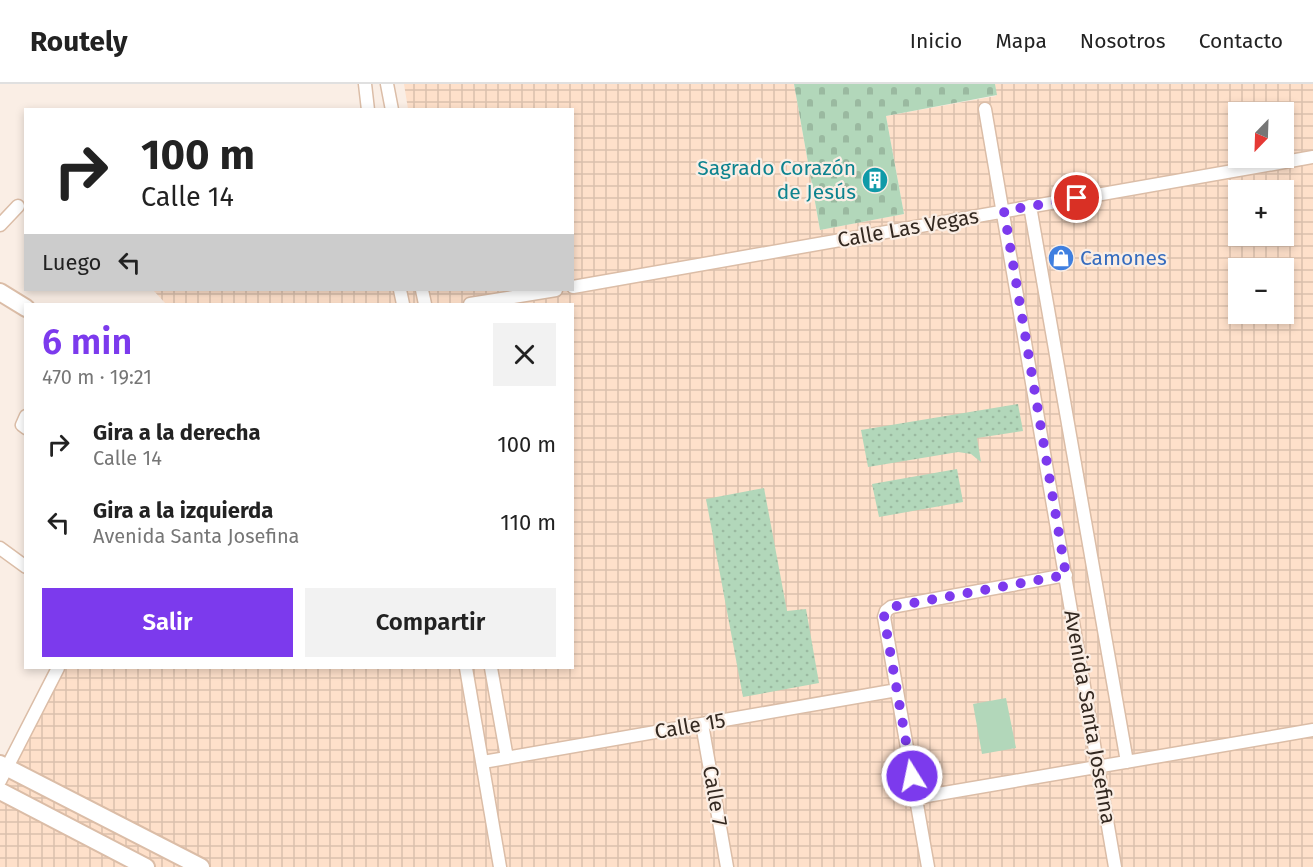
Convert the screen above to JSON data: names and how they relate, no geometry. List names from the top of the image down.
{
  "streets": {
    "street": [
      "Calle Las Vegas",
      "Avenida Santa Josefina",
      "Calle 15",
      "Calle 7"
    ]
  },
  "crossings": [
    ["Calle Las Vegas", "Avenida Santa Josefina"],
    ["Calle 15", "Calle 7"]
  ],
  "places": {
    "building": ["Sagrado Corazón de Jesús"],
    "shop": ["Camones"]
  },
  "north": "bottom left",
  "page": {
    "header": "Routely",
    "nav": [
      "Inicio",
      "Mapa",
      "Nosotros",
      "Contacto"
    ],
    "map_buttons": ["+", "−"],
    "turn": ["100 m", "Calle 14"],
    "then": "Luego",
    "heading": ["6 min", "470 m · 19:21"],
    "list": [
      {
        "name": "Gira a la derecha",
        "note": "Calle 14",
        "value": "100 m"
      },
      {
        "name": "Gira a la izquierda",
        "note": "Avenida Santa Josefina",
        "value": "110 m"
      }
    ],
    "buttons": ["Salir", "Compartir"]
  }
}
